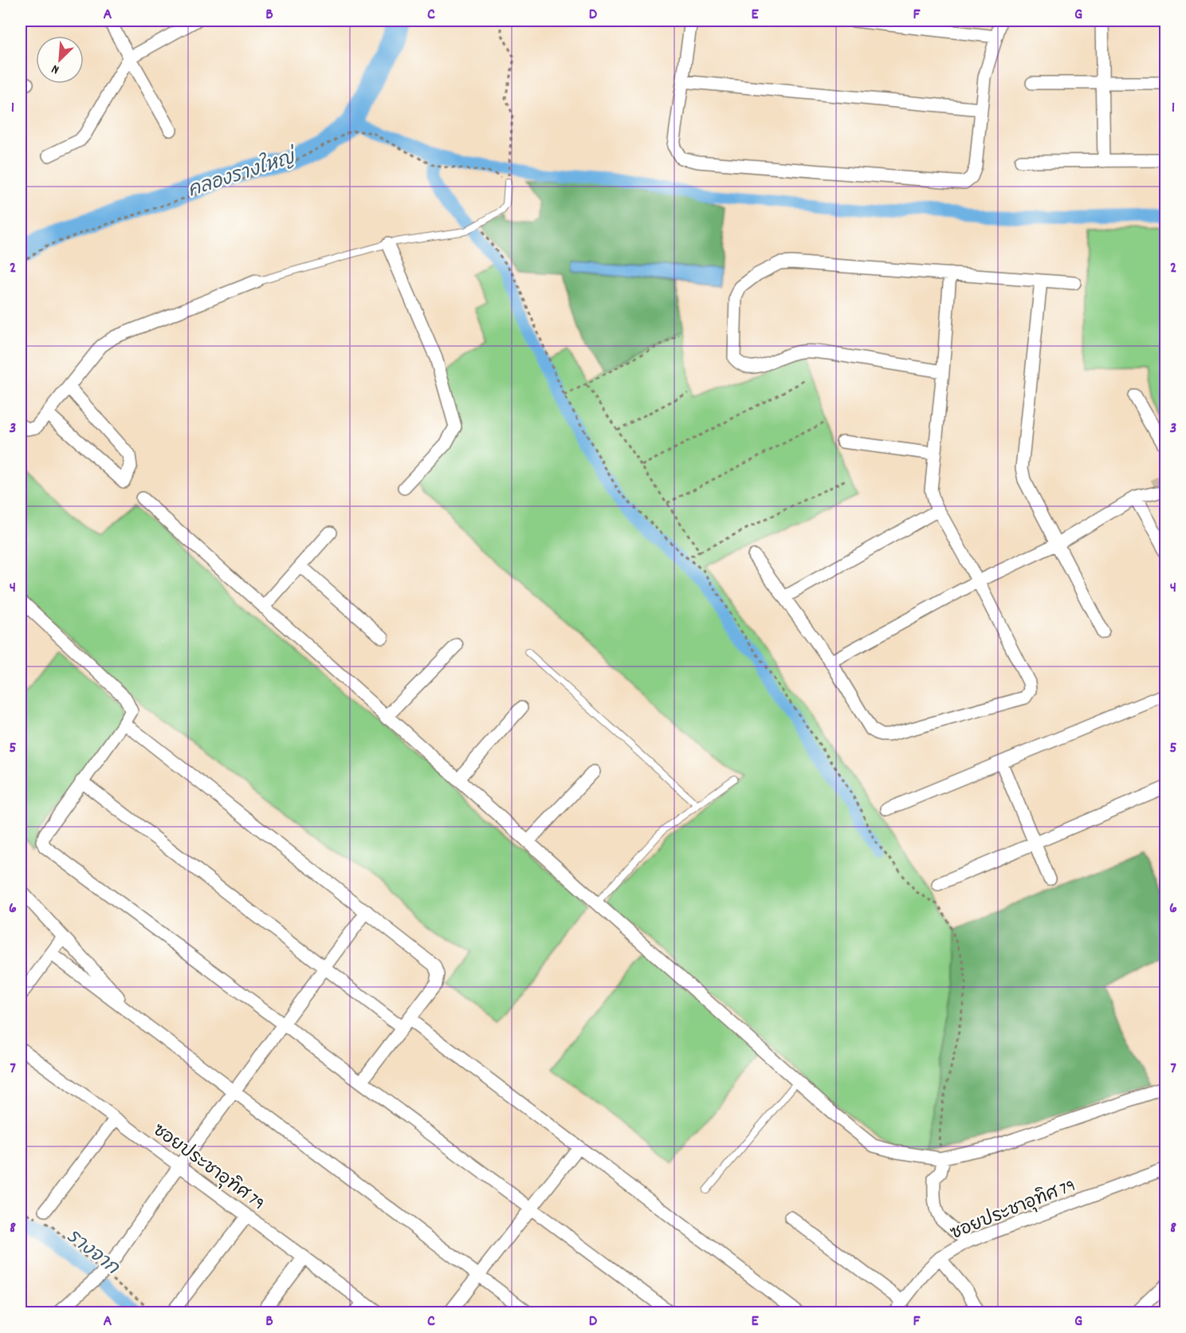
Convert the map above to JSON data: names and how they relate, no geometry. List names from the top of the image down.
{
  "streets": {
    "street": ["ซอยประชาอุทิศ 79"]
  },
  "water": ["คลองรางใหญ่", "รางจาก"],
  "north": "bottom left",
  "grid": {
    "columns": [
      "A",
      "B",
      "C",
      "D",
      "E",
      "F",
      "G"
    ],
    "rows": [
      "1",
      "2",
      "3",
      "4",
      "5",
      "6",
      "7",
      "8"
    ]
  }
}
